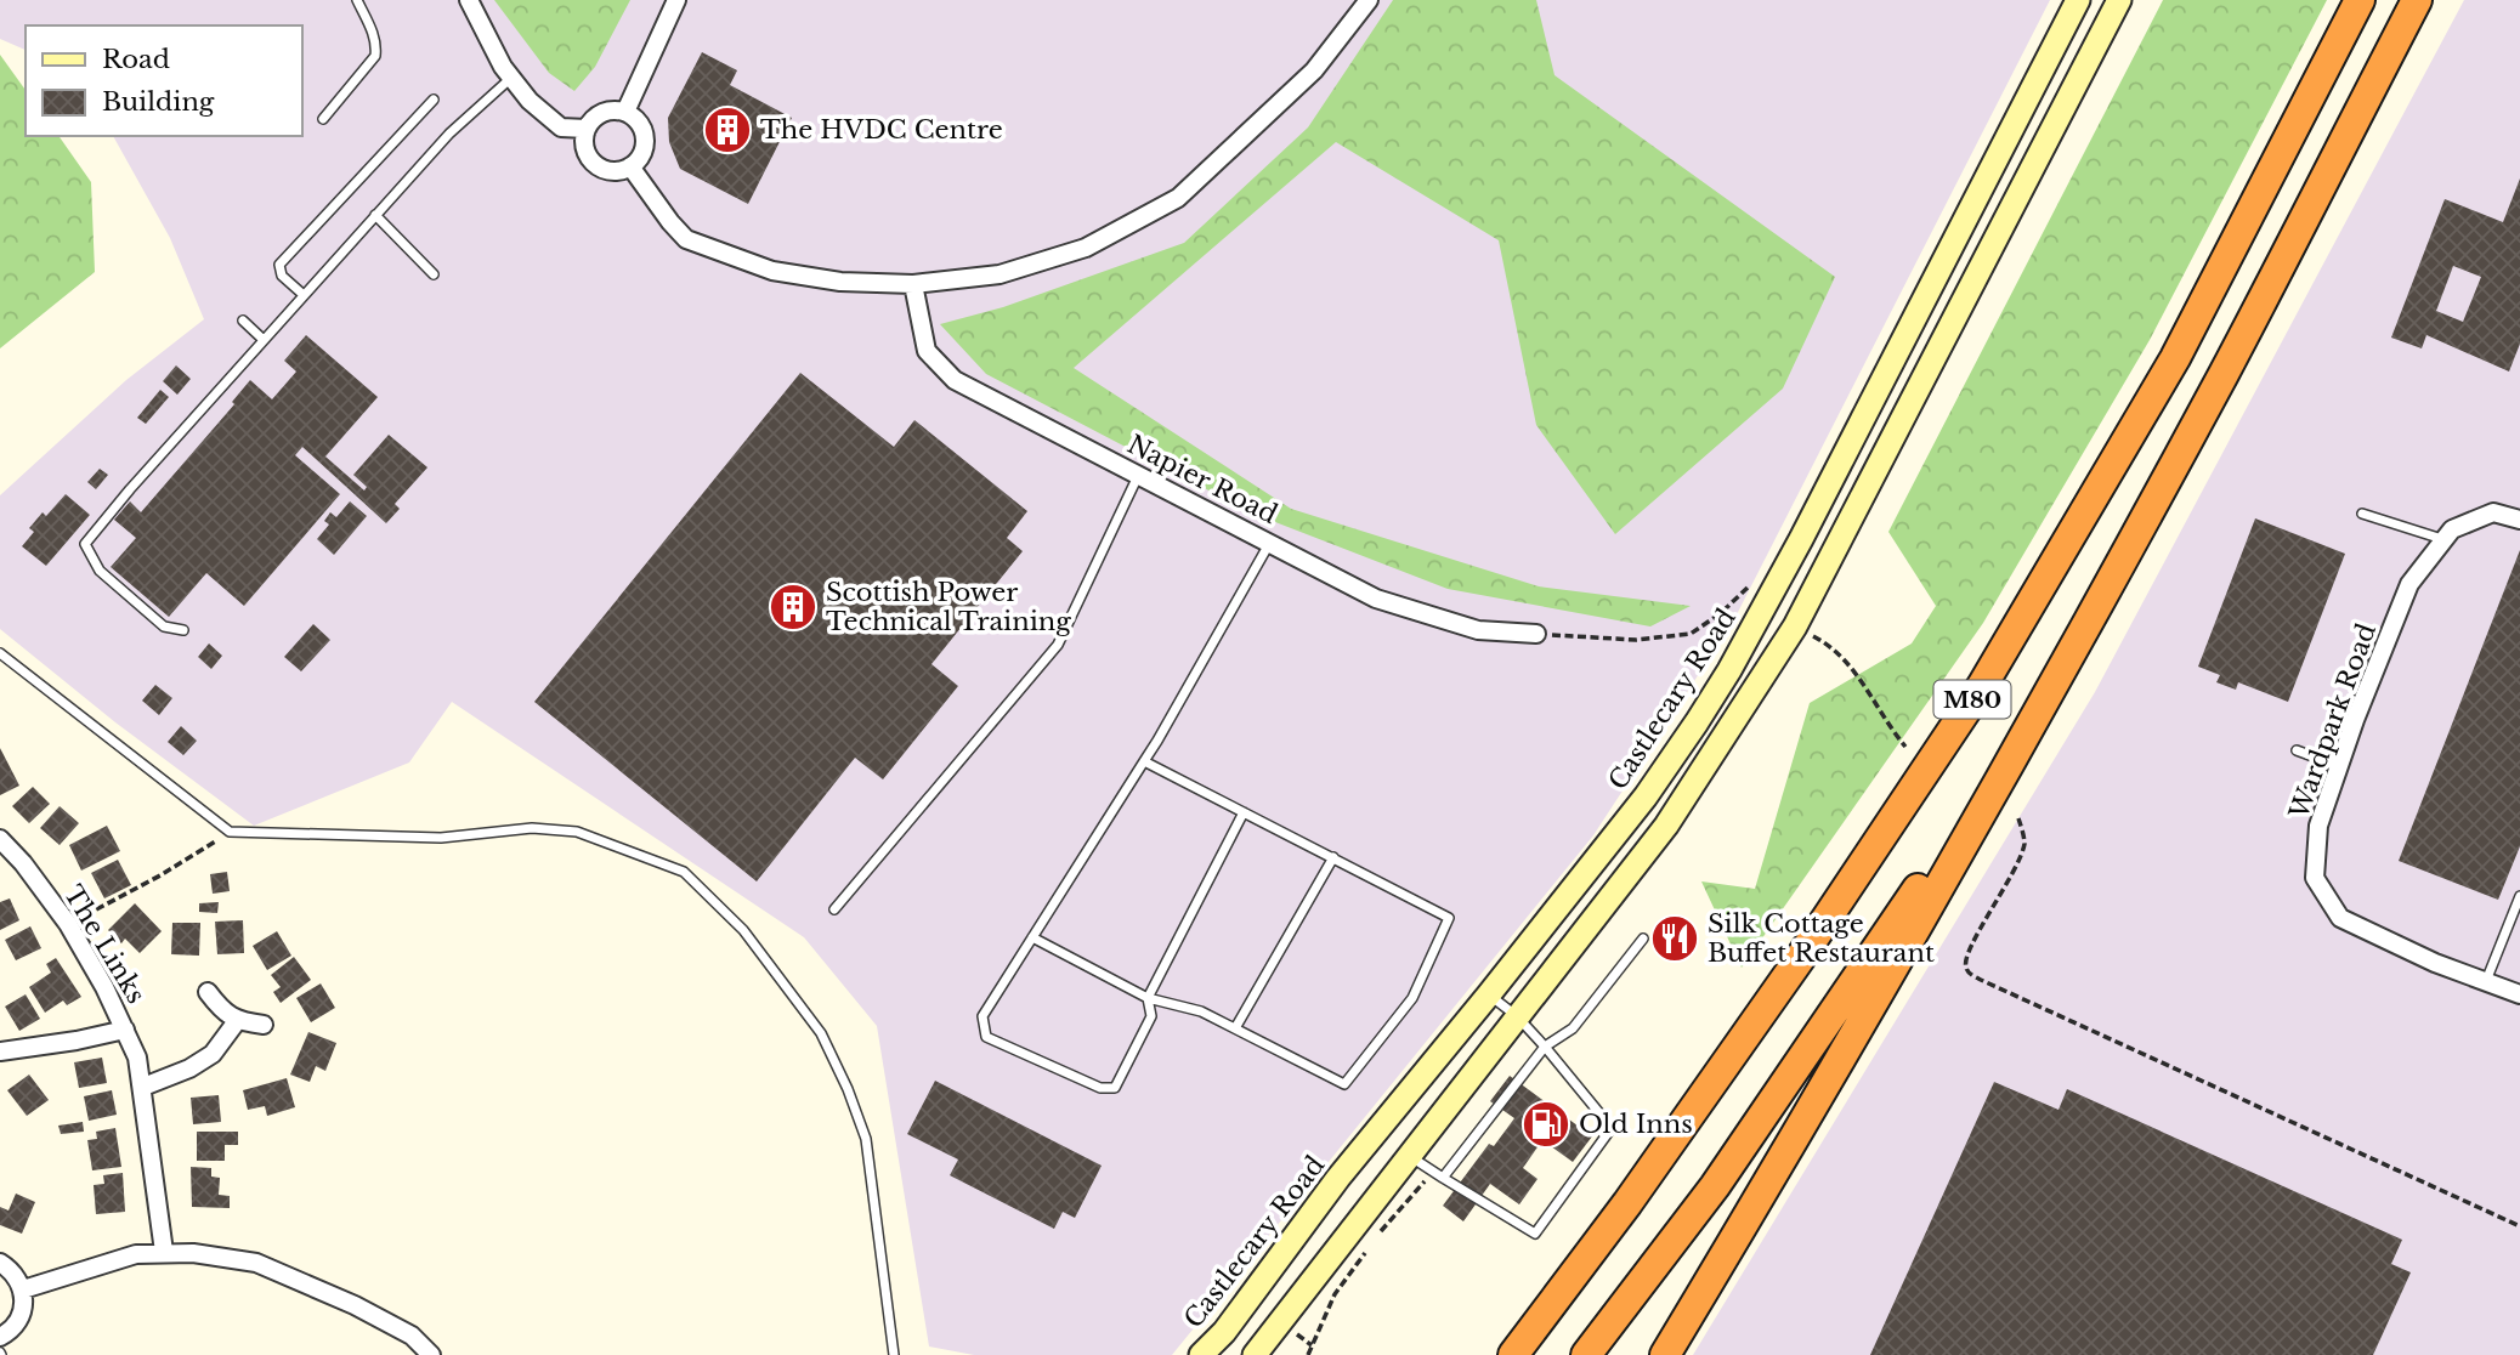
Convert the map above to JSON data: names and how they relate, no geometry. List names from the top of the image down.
{
  "streets": {
    "highway": ["M80"],
    "main road": ["Castlecary Road"],
    "street": ["Napier Road", "Wardpark Road", "The Links"]
  },
  "places": {
    "building": ["The HVDC Centre", "Scottish Power Technical Training"],
    "restaurant": ["Silk Cottage Buffet Restaurant"],
    "fuel station": ["Old Inns"]
  },
  "legend": ["Road", "Building"]
}
